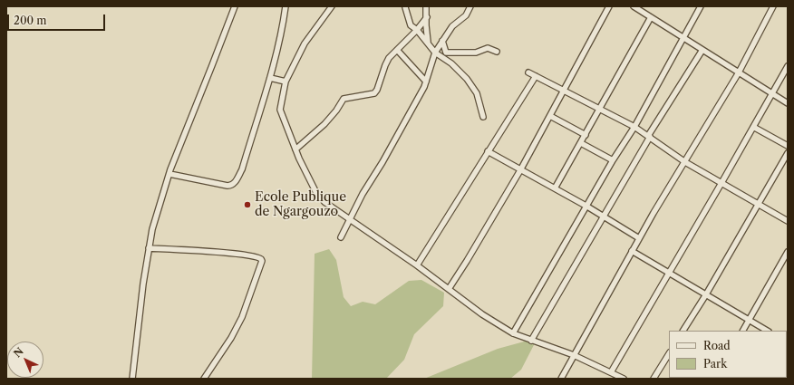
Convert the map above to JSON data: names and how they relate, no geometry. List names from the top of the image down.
{
  "places": ["Ecole Publique de Ngargouzo"],
  "legend": ["Road", "Park"],
  "scale_bar": "200 m",
  "north": "top left"
}
